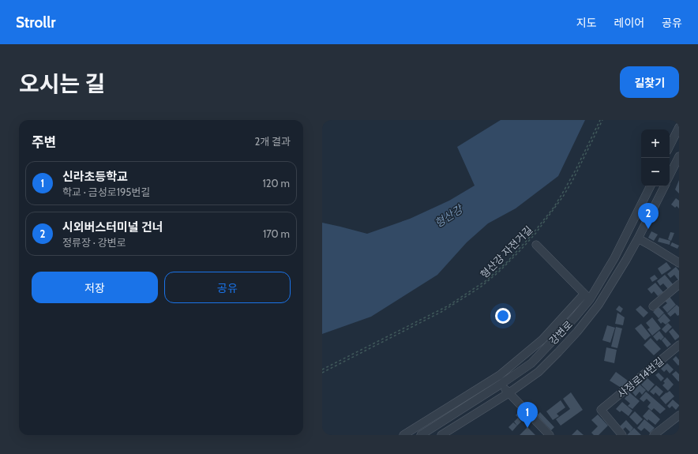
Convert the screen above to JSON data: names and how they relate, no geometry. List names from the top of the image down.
{
  "streets": {
    "street": ["강변로", "사정로14번길"],
    "path": ["형산강 자전거길"]
  },
  "water": ["형산강"],
  "page": {
    "header": "Strollr",
    "nav": ["지도", "레이어", "공유"],
    "title": "오시는 길",
    "buttons": [
      "길찾기",
      ["저장", "공유"]
    ],
    "heading": ["주변", "2개 결과"],
    "map_buttons": ["+", "−"],
    "list": [
      {
        "mark": "1",
        "name": "신라초등학교",
        "note": "학교 · 금성로195번길",
        "value": "120 m"
      },
      {
        "mark": "2",
        "name": "시외버스터미널 건너",
        "note": "정류장 · 강변로",
        "value": "170 m"
      }
    ],
    "pins": ["2", "1"]
  }
}
